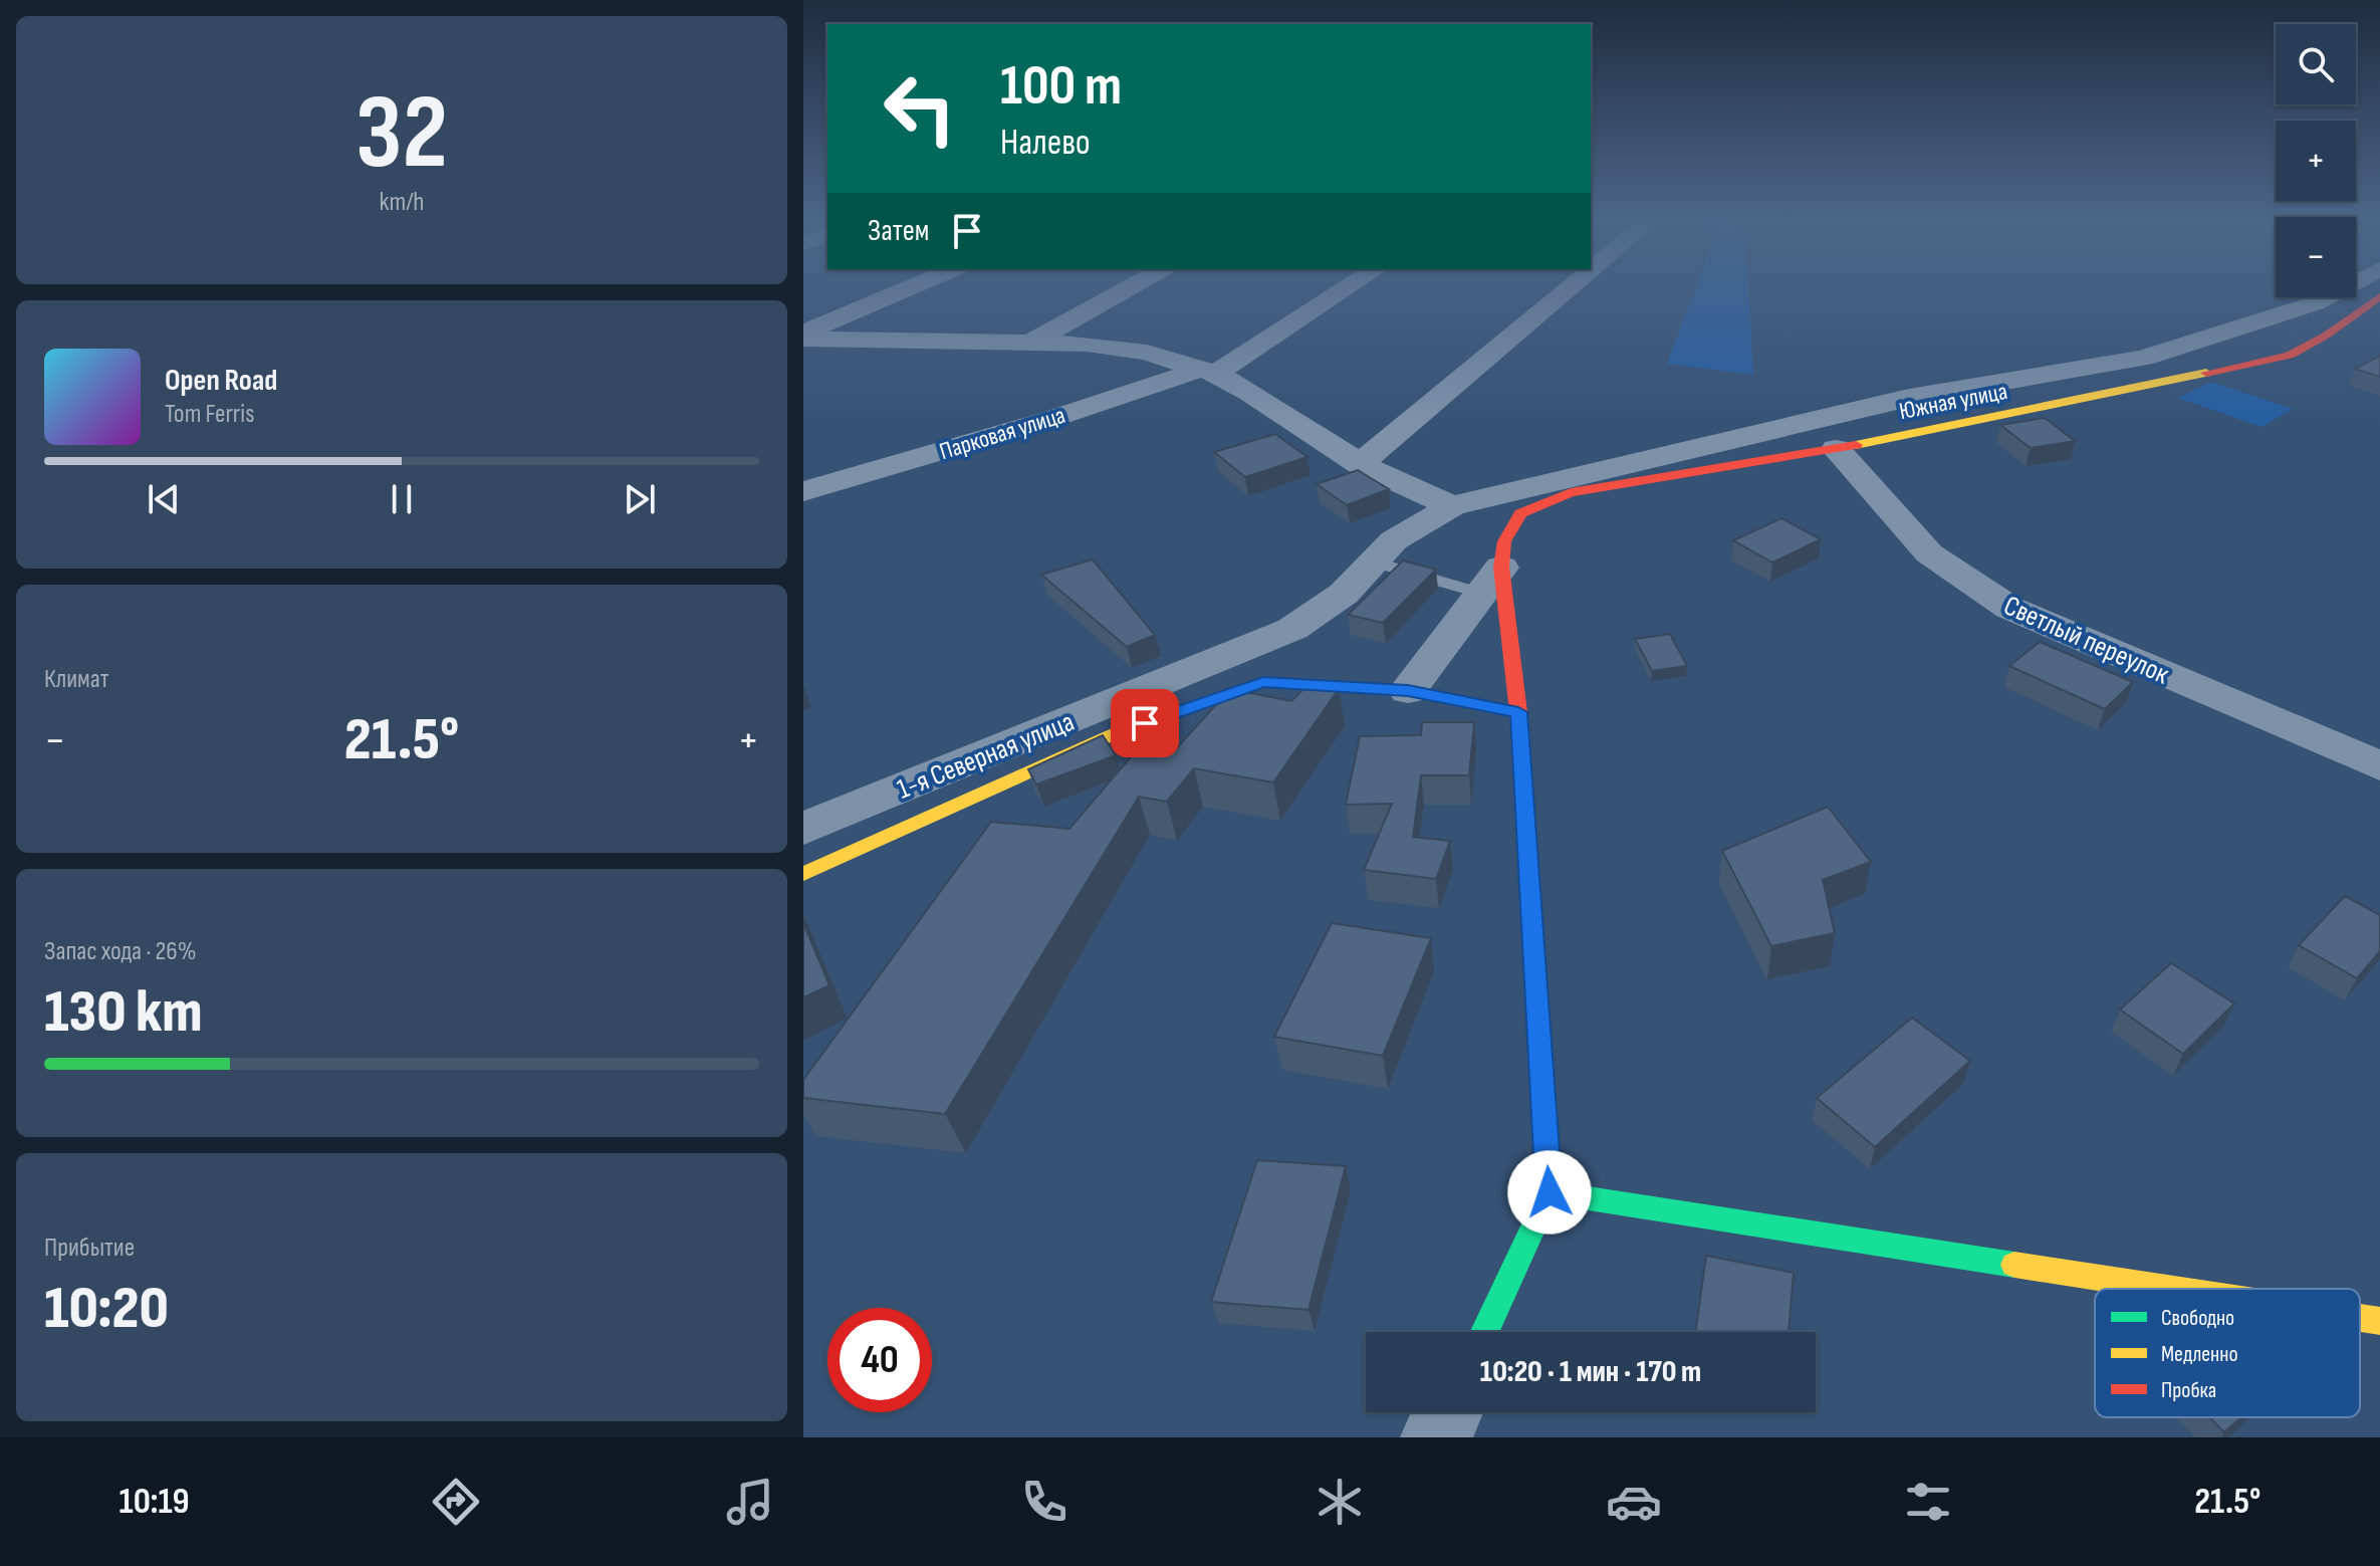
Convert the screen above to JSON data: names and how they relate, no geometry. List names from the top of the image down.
{
  "streets": {
    "street": [
      "Южная улица",
      "Парковая улица",
      "Светлый переулок",
      "1-я Северная улица"
    ]
  },
  "crossings": [
    ["Южная улица", "Светлый переулок"]
  ],
  "legend": ["Свободно", "Медленно", "Пробка"],
  "page": {
    "tile": [
      ["32", "km/h"],
      "Климат",
      ["Запас хода · 26%", "130 km"],
      ["Прибытие", "10:20"]
    ],
    "map_buttons": ["+", "−"],
    "turn": ["100 m", "Налево"],
    "then": "Затем",
    "song": ["Open Road", "Tom Ferris"],
    "heat": ["−", "21.5°", "+"],
    "limit": "40",
    "trip": "10:20 · 1 мин · 170 m",
    "tabs": ["10:19", "21.5°"]
  }
}
